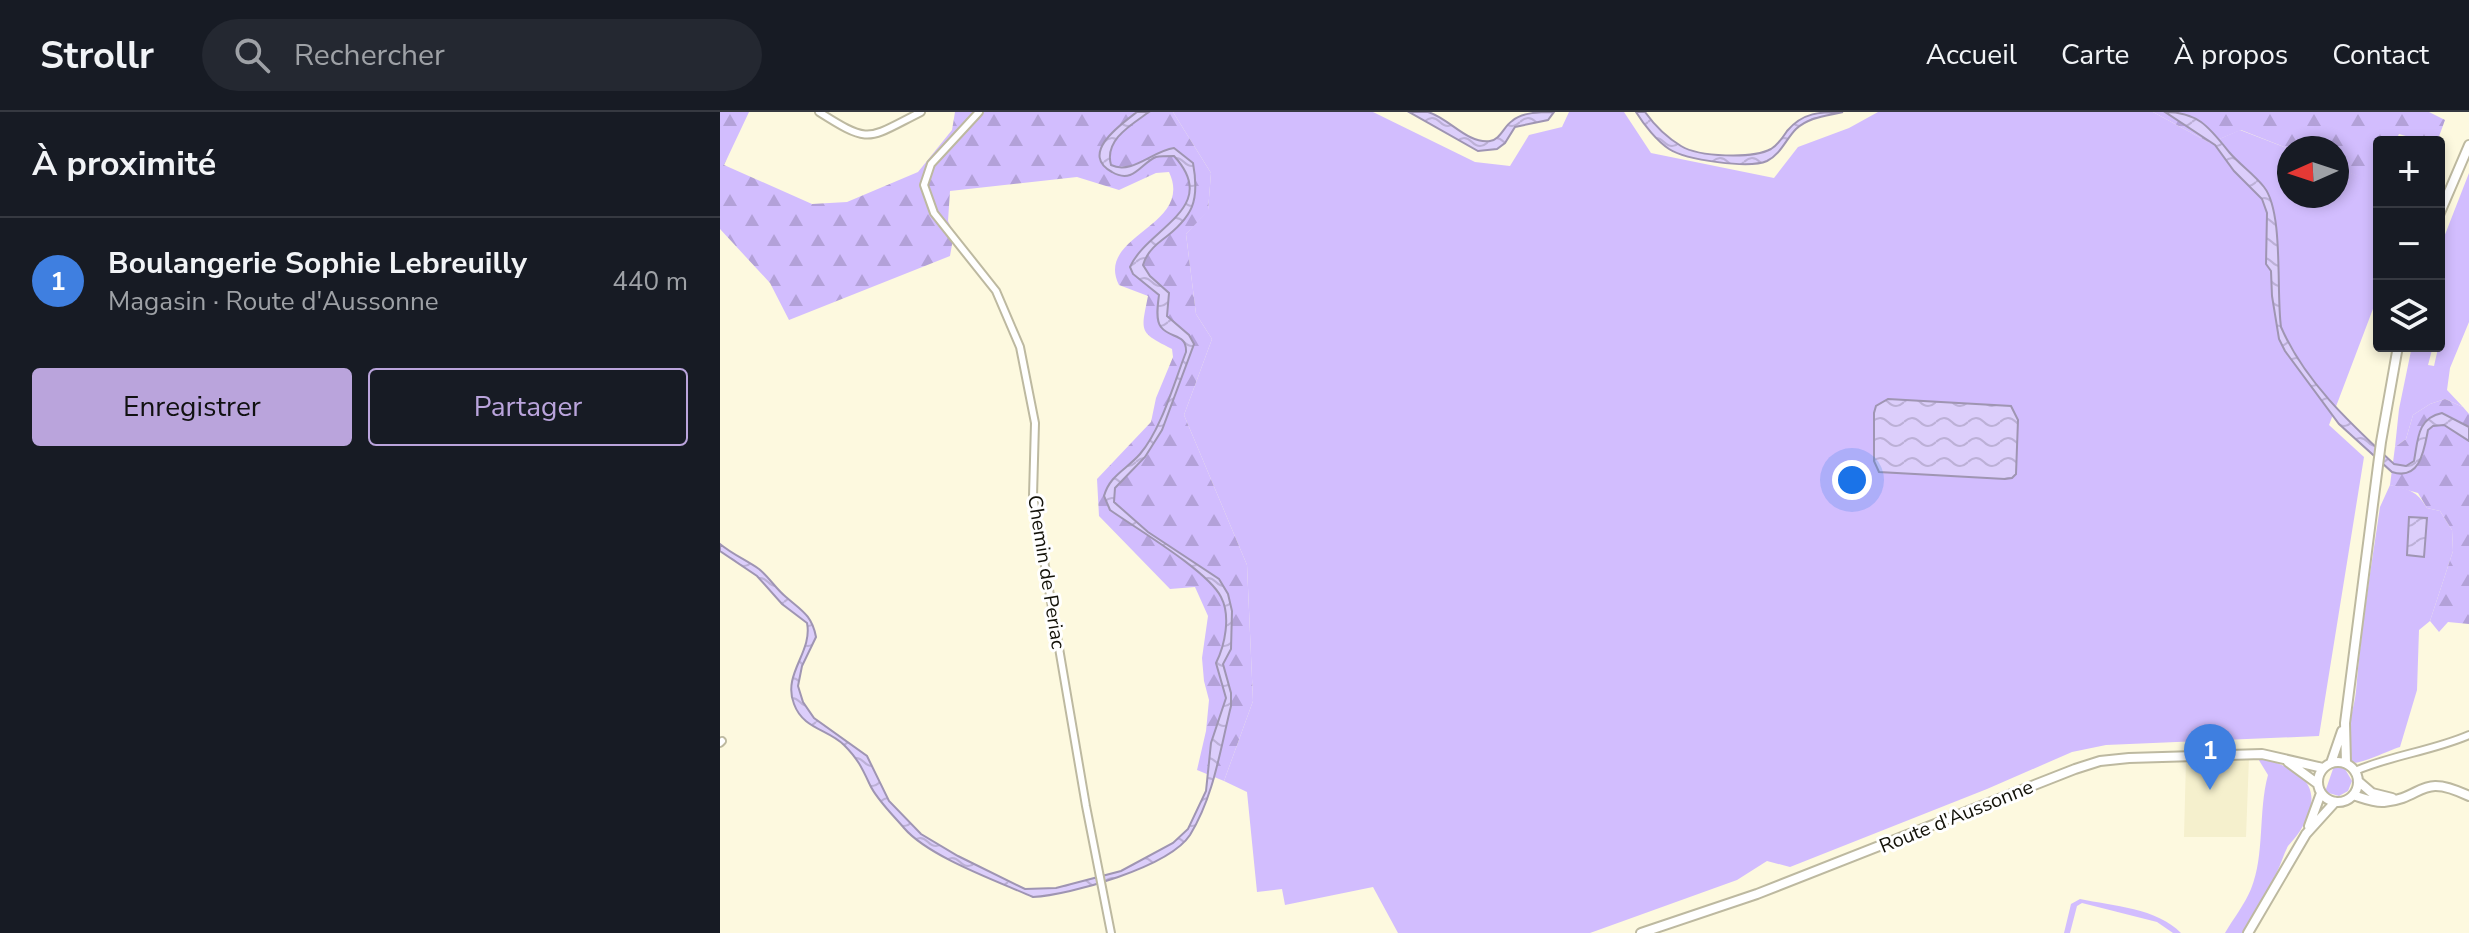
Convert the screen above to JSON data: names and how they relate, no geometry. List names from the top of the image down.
{
  "streets": {
    "main road": ["Route d'Aussonne"],
    "street": ["Chemin de Periac"]
  },
  "north": "left",
  "page": {
    "header": "Strollr",
    "search": "Rechercher",
    "nav": [
      "Accueil",
      "Carte",
      "À propos",
      "Contact"
    ],
    "heading": "À proximité",
    "map_buttons": ["+", "−"],
    "list": [
      {
        "mark": "1",
        "name": "Boulangerie Sophie Lebreuilly",
        "note": "Magasin · Route d'Aussonne",
        "value": "440 m"
      }
    ],
    "buttons": ["Enregistrer", "Partager"],
    "pins": "1"
  }
}
